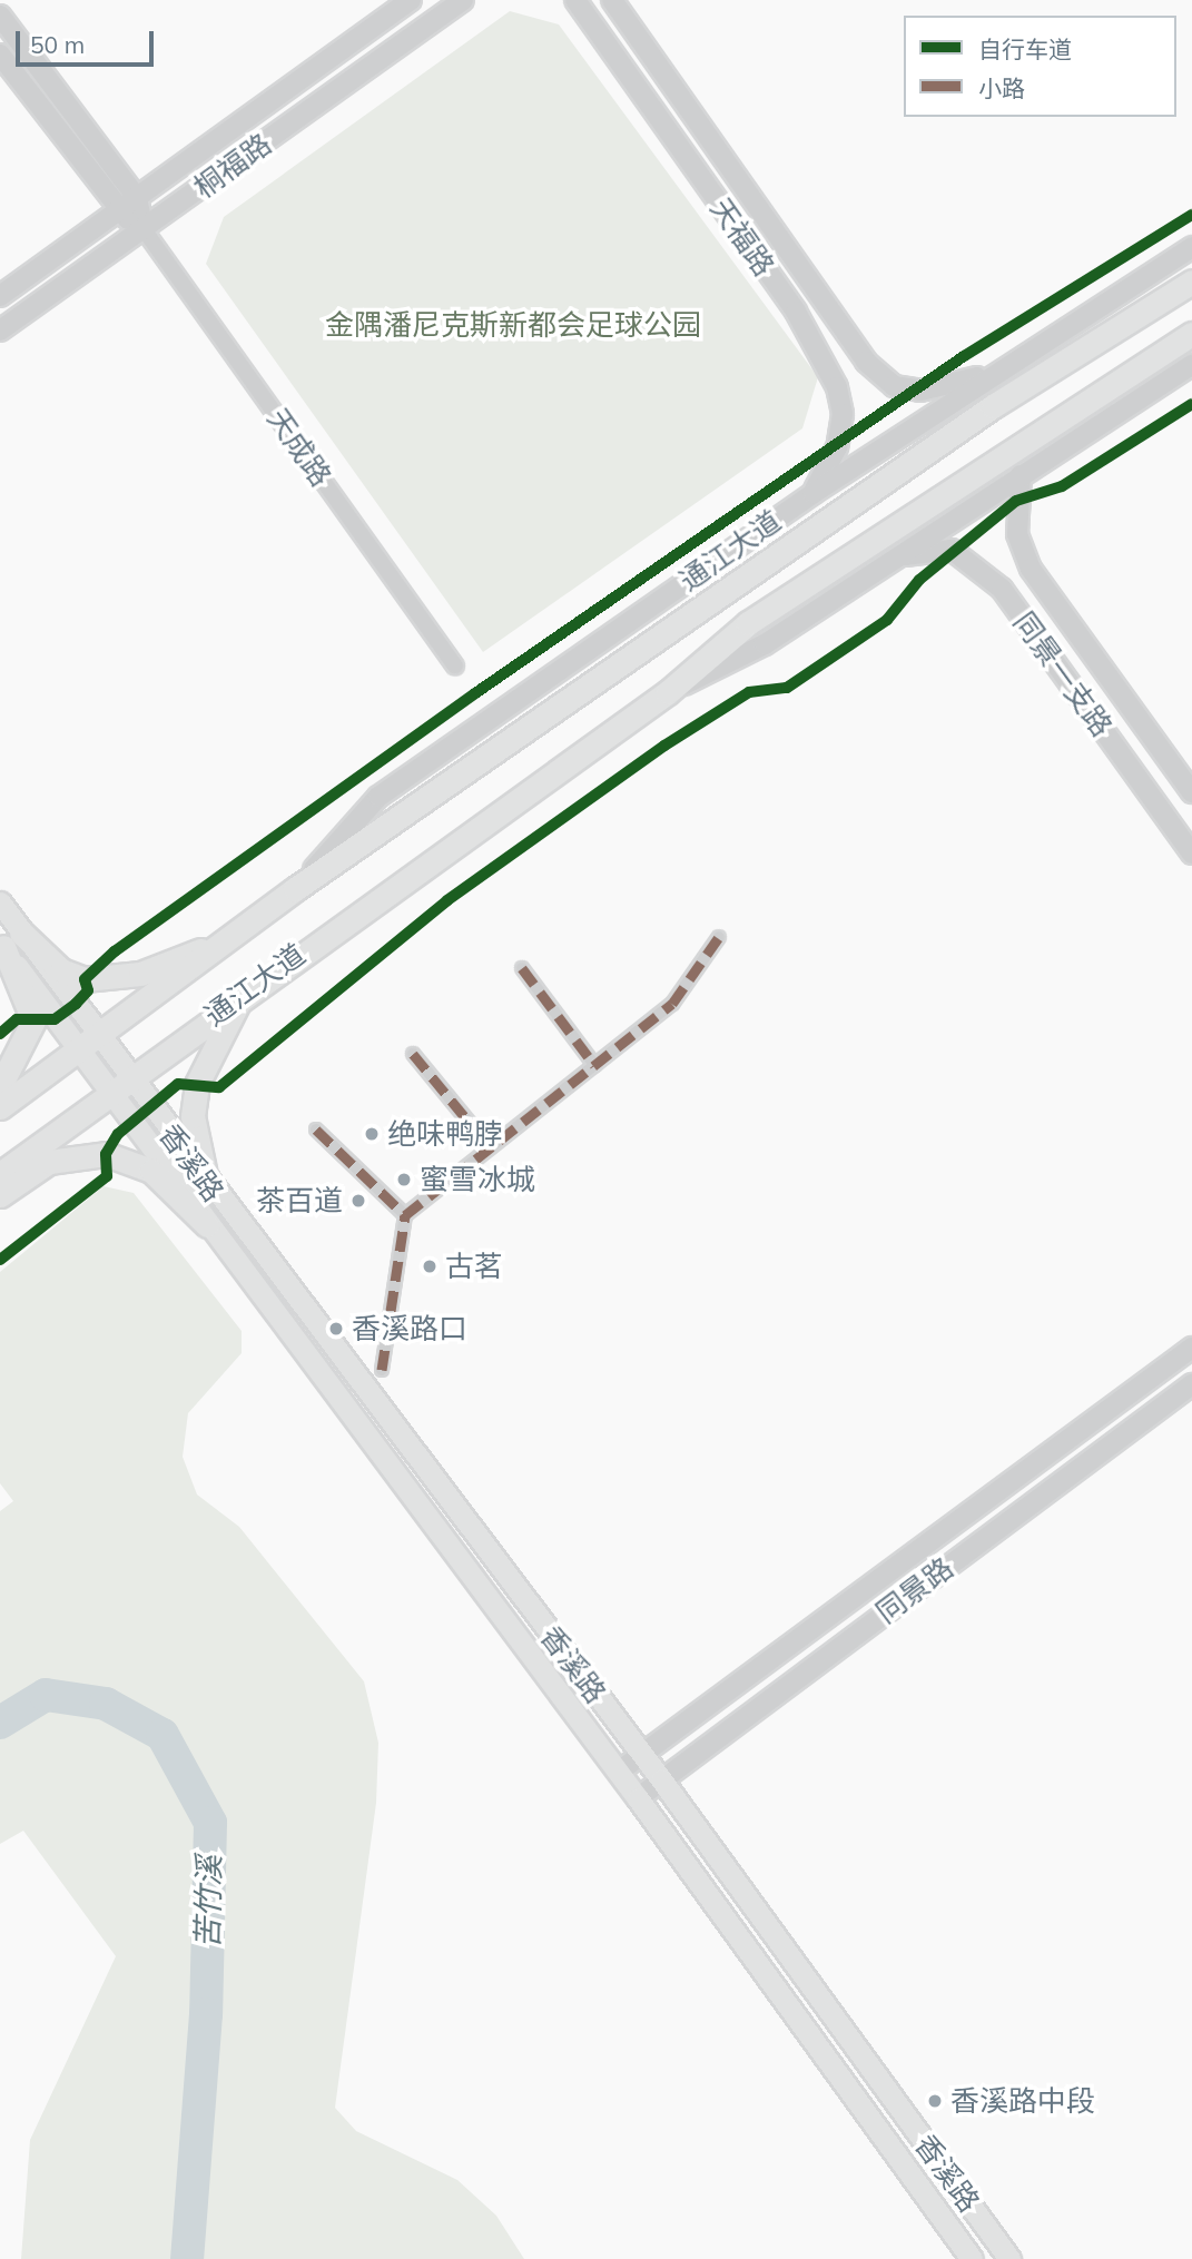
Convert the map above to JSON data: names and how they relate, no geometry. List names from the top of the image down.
{
  "streets": {
    "main road": ["通江大道", "香溪路"],
    "street": [
      "桐福路",
      "天福路",
      "天成路",
      "同景一支路",
      "同景路"
    ]
  },
  "crossings": [
    ["桐福路", "天成路"],
    ["天福路", "通江大道"],
    ["通江大道", "同景一支路"],
    ["通江大道", "香溪路"],
    ["香溪路", "同景路"]
  ],
  "water": ["苦竹溪"],
  "parks": ["金隅潘尼克斯新都会足球公园"],
  "places": [
    "绝味鸭脖",
    "蜜雪冰城",
    "茶百道",
    "古茗",
    "香溪路口",
    "香溪路中段"
  ],
  "legend": ["自行车道", "小路"],
  "scale_bar": "50 m"
}
